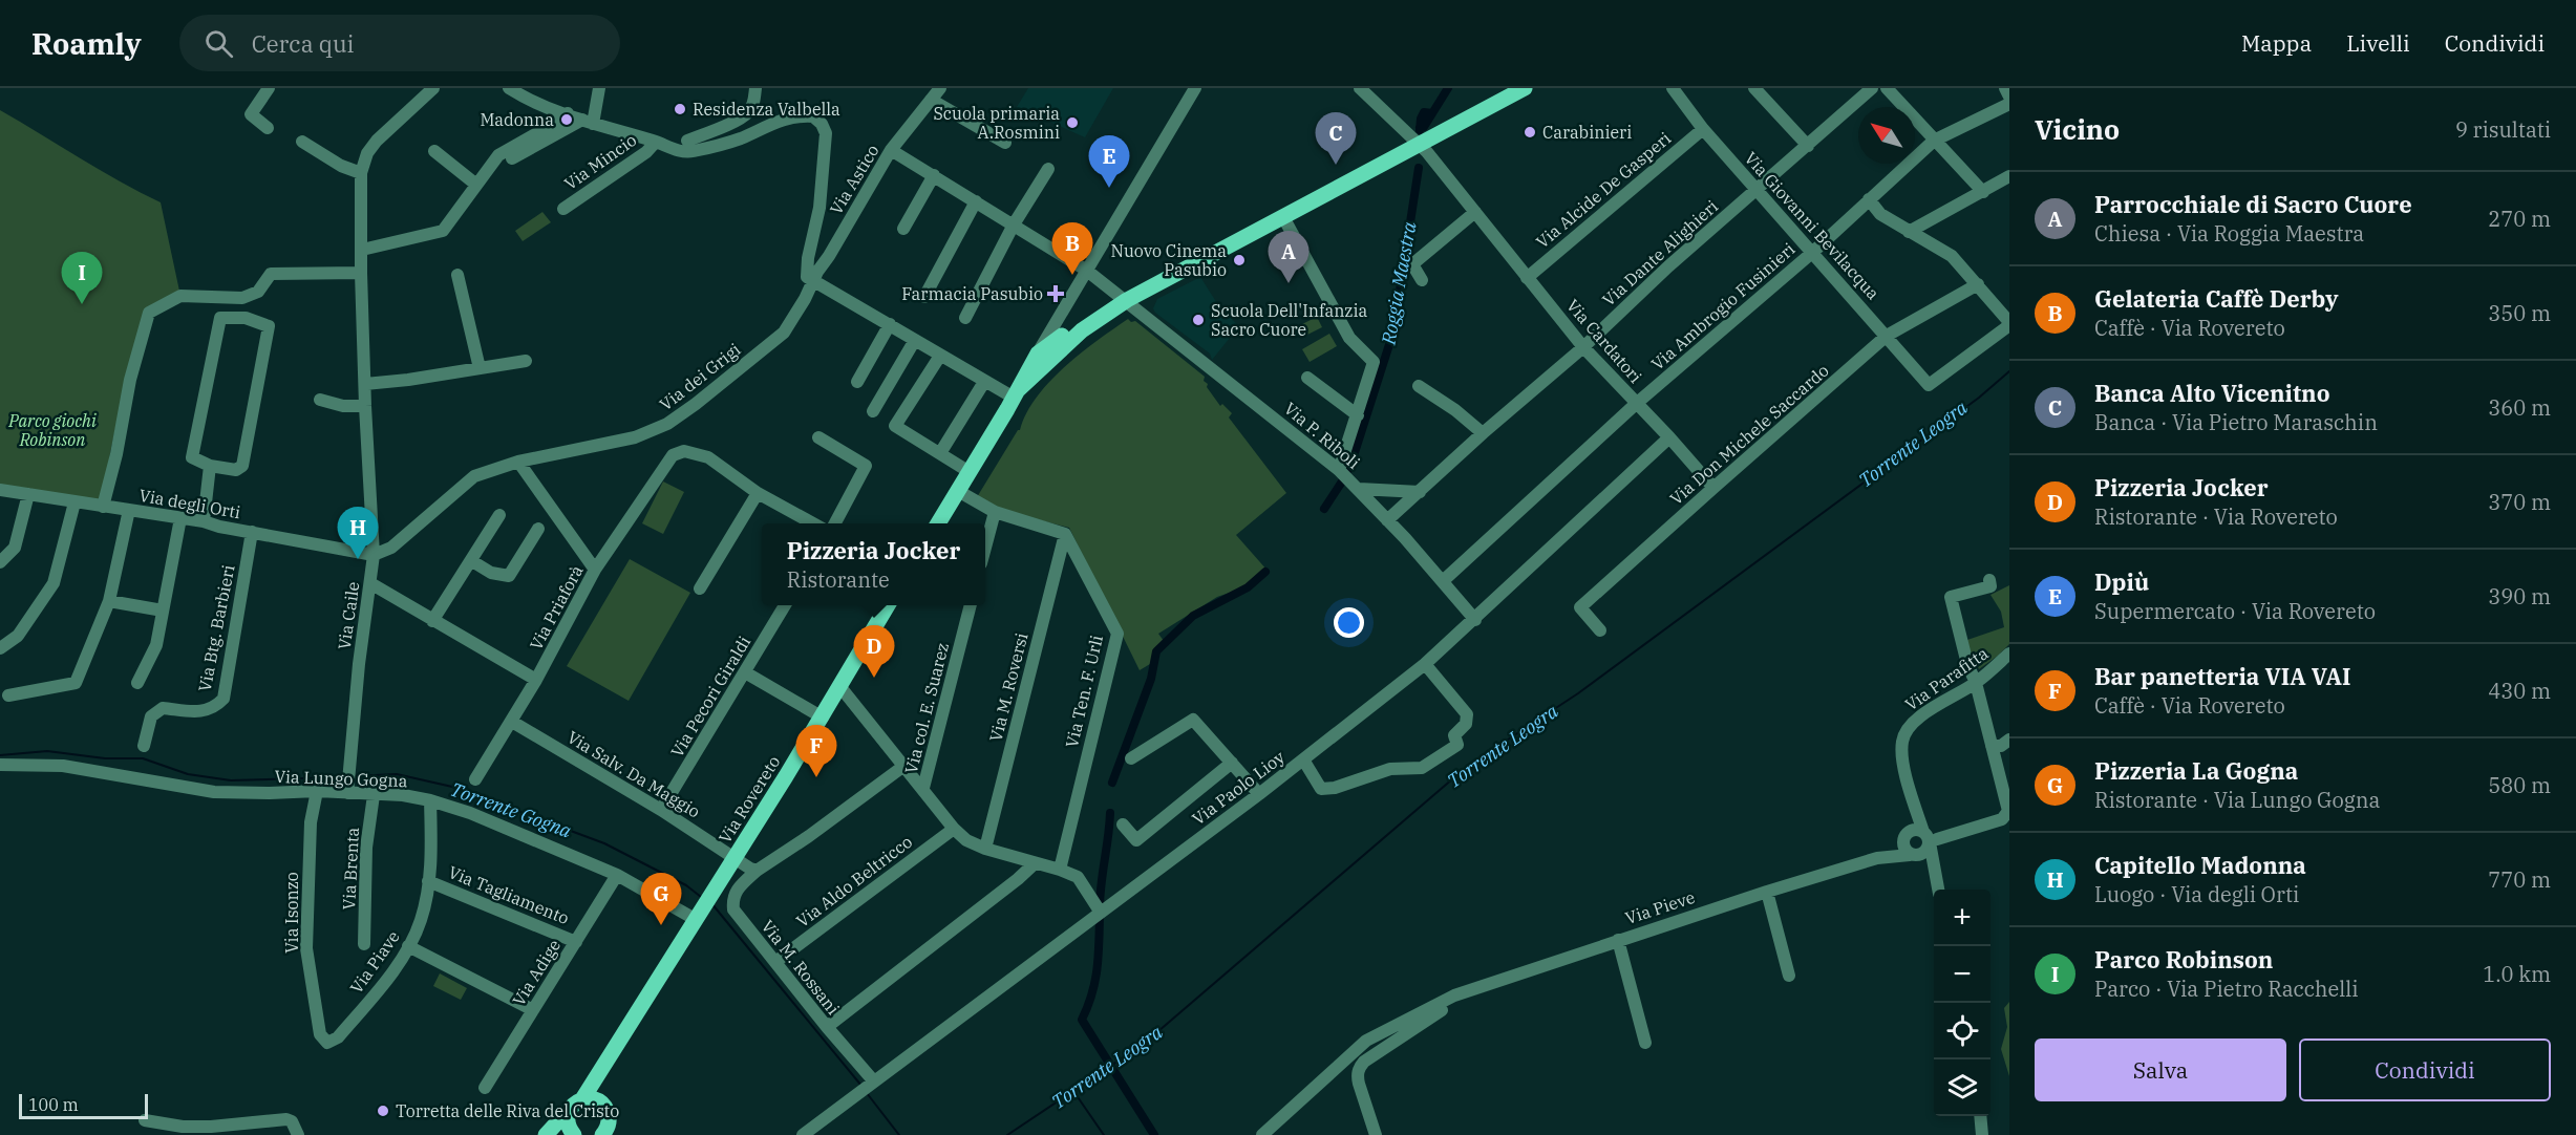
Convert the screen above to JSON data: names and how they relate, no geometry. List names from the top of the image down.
{
  "streets": {
    "main road": ["Via Rovereto"],
    "street": [
      "Via Mincio",
      "Via Astico",
      "Via Alcide De Gasperi",
      "Via Giovanni Bevilacqua",
      "Via Dante Alighieri",
      "Via Ambrogio Fusinieri",
      "Via Cardatori",
      "Via dei Grigi",
      "Via Don Michele Saccardo",
      "Via P. Riboli",
      "Via degli Orti",
      "Via Priaforà",
      "Via Caile",
      "Via Btg. Barbieri",
      "Via Parafitta",
      "Via M. Roversi",
      "Via Ten. F. Urli",
      "Via Pecori Giraldi",
      "Via col. E. Suarez",
      "Via Salv. Da Maggio",
      "Via Lungo Gogna",
      "Via Paolo Lioy",
      "Via Brenta",
      "Via Aldo Beltricco",
      "Via Tagliamento",
      "Via Pieve",
      "Via Isonzo",
      "Via Piave",
      "Via M. Rossani",
      "Via Adige"
    ]
  },
  "crossings": [
    ["Via Astico", "Via dei Grigi"],
    ["Via Astico", "Via P. Riboli"],
    ["Via Alcide De Gasperi", "Via Giovanni Bevilacqua"],
    ["Via Alcide De Gasperi", "Via Cardatori"],
    ["Via Giovanni Bevilacqua", "Via Dante Alighieri"],
    ["Via Giovanni Bevilacqua", "Via Ambrogio Fusinieri"],
    ["Via Giovanni Bevilacqua", "Via Don Michele Saccardo"],
    ["Via Dante Alighieri", "Via Cardatori"],
    ["Via Dante Alighieri", "Via P. Riboli"],
    ["Via Ambrogio Fusinieri", "Via Cardatori"],
    ["Via Ambrogio Fusinieri", "Via P. Riboli"],
    ["Via Cardatori", "Via Don Michele Saccardo"],
    ["Via Cardatori", "Via Paolo Lioy"],
    ["Via dei Grigi", "Via degli Orti"],
    ["Via dei Grigi", "Via Caile"],
    ["Via P. Riboli", "Via Paolo Lioy"],
    ["Via degli Orti", "Via Caile"],
    ["Via degli Orti", "Via Btg. Barbieri"],
    ["Via Priaforà", "Via Salv. Da Maggio"],
    ["Via Caile", "Via Lungo Gogna"],
    ["Via Parafitta", "Via Pieve"],
    ["Via M. Roversi", "Via Ten. F. Urli"],
    ["Via Pecori Giraldi", "Via Salv. Da Maggio"],
    ["Via Salv. Da Maggio", "Via Rovereto"],
    ["Via Salv. Da Maggio", "Via M. Rossani"],
    ["Via Lungo Gogna", "Via Rovereto"],
    ["Via Lungo Gogna", "Via Brenta"],
    ["Via Lungo Gogna", "Via Isonzo"],
    ["Via Lungo Gogna", "Via Piave"],
    ["Via Lungo Gogna", "Via Adige"],
    ["Via Paolo Lioy", "Via M. Rossani"],
    ["Via Aldo Beltricco", "Via M. Rossani"],
    ["Via Tagliamento", "Via Piave"],
    ["Via Tagliamento", "Via Adige"],
    ["Via Isonzo", "Via Piave"]
  ],
  "water": ["Roggia Maestra", "Torrente Leogra", "Torrente Gogna"],
  "parks": ["Parco giochi Robinson"],
  "places": {
    "other": [
      "Residenza Valbella",
      "Madonna",
      "Scuola primaria A.Rosmini",
      "Carabinieri",
      "Nuovo Cinema Pasubio",
      "Scuola Dell'Infanzia Sacro Cuore",
      "Torretta delle Riva del Cristo"
    ],
    "health": ["Farmacia Pasubio"]
  },
  "scale_bar": "100 m",
  "north": "top left",
  "page": {
    "header": "Roamly",
    "search": "Cerca qui",
    "nav": ["Mappa", "Livelli", "Condividi"],
    "heading": ["Vicino", "9 risultati"],
    "pins": [
      "C",
      "E",
      "B",
      "A",
      "I",
      "H",
      "D",
      "F",
      "G"
    ],
    "list": [
      {
        "mark": "A",
        "name": "Parrocchiale di Sacro Cuore",
        "note": "Chiesa · Via Roggia Maestra",
        "value": "270 m"
      },
      {
        "mark": "B",
        "name": "Gelateria Caffè Derby",
        "note": "Caffè · Via Rovereto",
        "value": "350 m"
      },
      {
        "mark": "C",
        "name": "Banca Alto Vicenitno",
        "note": "Banca · Via Pietro Maraschin",
        "value": "360 m"
      },
      {
        "mark": "D",
        "name": "Pizzeria Jocker",
        "note": "Ristorante · Via Rovereto",
        "value": "370 m"
      },
      {
        "mark": "E",
        "name": "Dpiù",
        "note": "Supermercato · Via Rovereto",
        "value": "390 m"
      },
      {
        "mark": "F",
        "name": "Bar panetteria VIA VAI",
        "note": "Caffè · Via Rovereto",
        "value": "430 m"
      },
      {
        "mark": "G",
        "name": "Pizzeria La Gogna",
        "note": "Ristorante · Via Lungo Gogna",
        "value": "580 m"
      },
      {
        "mark": "H",
        "name": "Capitello Madonna",
        "note": "Luogo · Via degli Orti",
        "value": "770 m"
      },
      {
        "mark": "I",
        "name": "Parco Robinson",
        "note": "Parco · Via Pietro Racchelli",
        "value": "1.0 km"
      }
    ],
    "popup": ["Pizzeria Jocker", "Ristorante"],
    "map_buttons": ["+", "−"],
    "buttons": ["Salva", "Condividi"],
    "scale": "100 m"
  }
}
